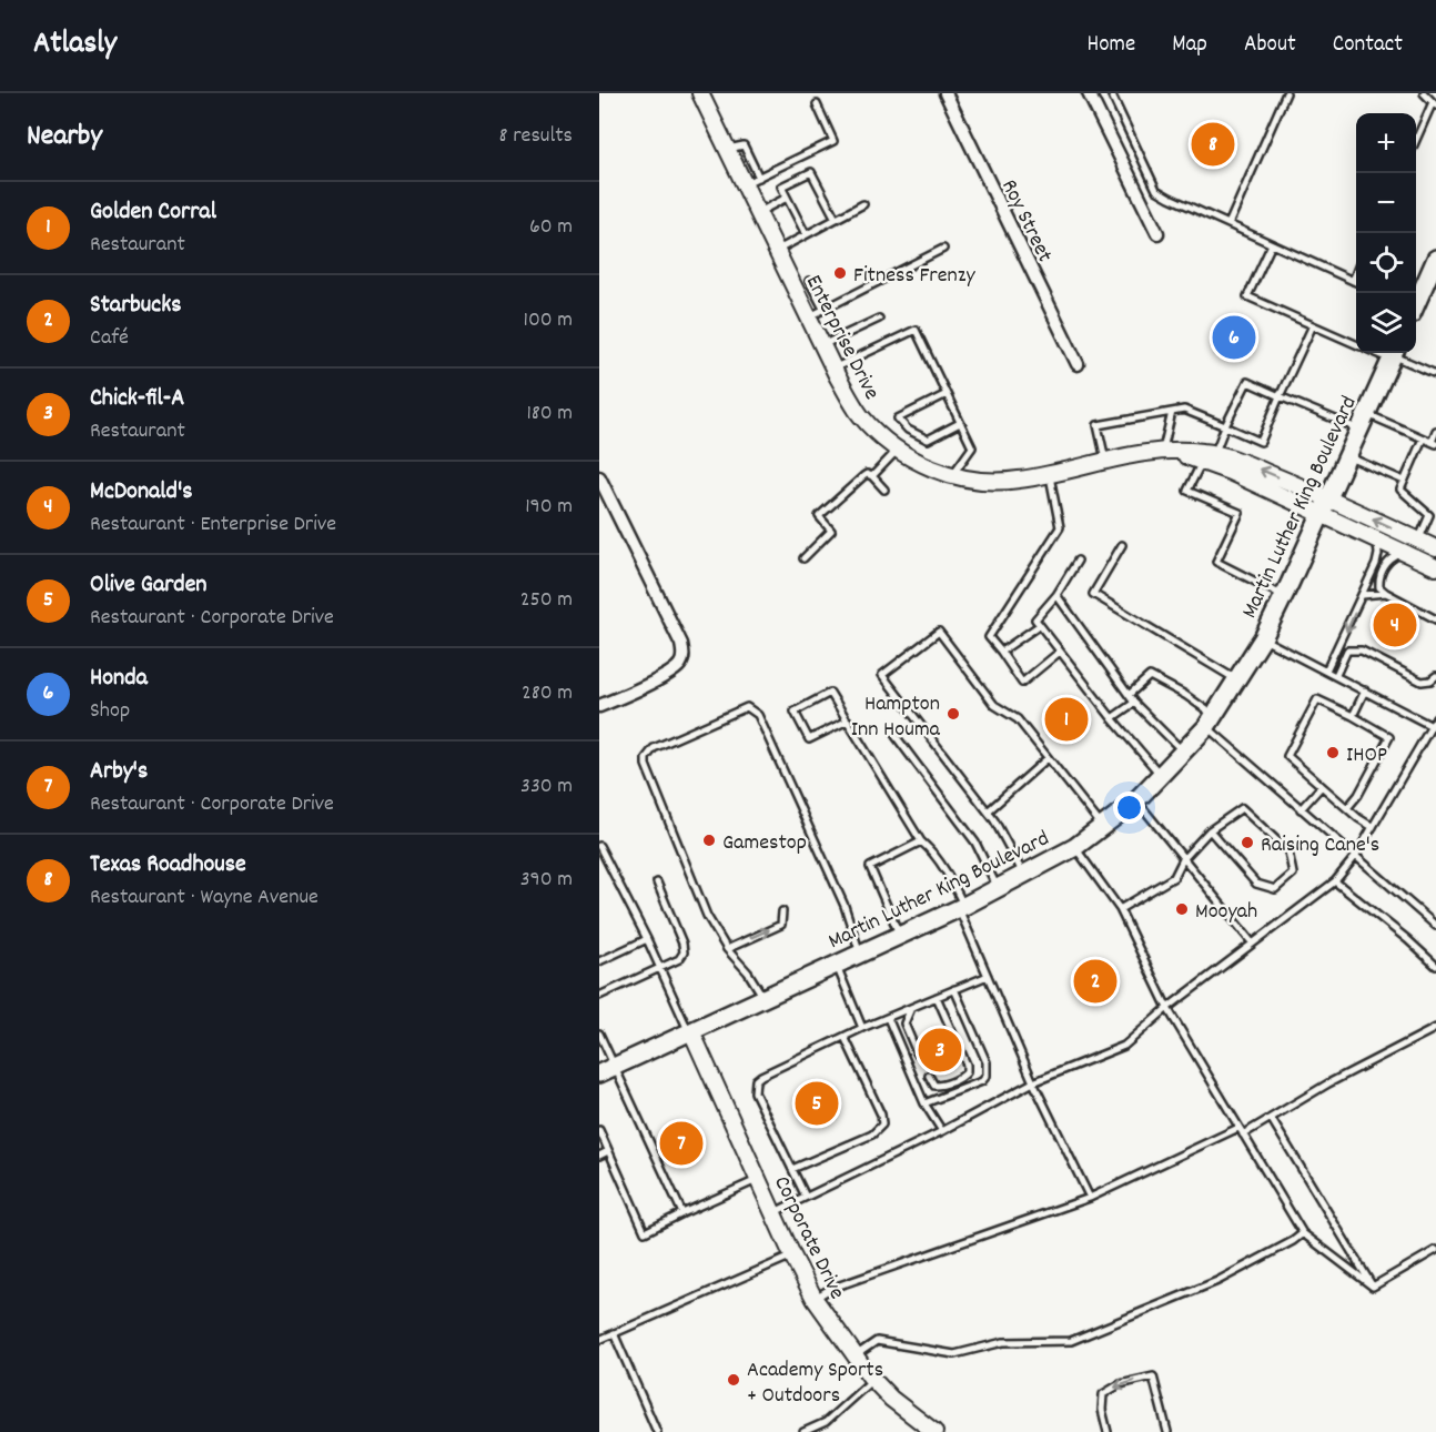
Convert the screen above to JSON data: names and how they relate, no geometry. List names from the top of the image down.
{
  "streets": {
    "main road": ["Martin Luther King Boulevard"],
    "street": ["Roy Street", "Enterprise Drive", "Corporate Drive"]
  },
  "crossings": [
    ["Enterprise Drive", "Martin Luther King Boulevard"],
    ["Martin Luther King Boulevard", "Corporate Drive"]
  ],
  "places": [
    "Fitness Frenzy",
    "Hampton Inn Houma",
    "IHOP",
    "Gamestop",
    "Raising Cane's",
    "Mooyah",
    "Academy Sports + Outdoors"
  ],
  "page": {
    "header": "Atlasly",
    "nav": [
      "Home",
      "Map",
      "About",
      "Contact"
    ],
    "heading": ["Nearby", "8 results"],
    "map_buttons": ["+", "−"],
    "pins": [
      "8",
      "6",
      "4",
      "1",
      "2",
      "3",
      "5",
      "7"
    ],
    "list": [
      {
        "mark": "1",
        "name": "Golden Corral",
        "note": "Restaurant",
        "value": "60 m"
      },
      {
        "mark": "2",
        "name": "Starbucks",
        "note": "Café",
        "value": "100 m"
      },
      {
        "mark": "3",
        "name": "Chick-fil-A",
        "note": "Restaurant",
        "value": "180 m"
      },
      {
        "mark": "4",
        "name": "McDonald's",
        "note": "Restaurant · Enterprise Drive",
        "value": "190 m"
      },
      {
        "mark": "5",
        "name": "Olive Garden",
        "note": "Restaurant · Corporate Drive",
        "value": "250 m"
      },
      {
        "mark": "6",
        "name": "Honda",
        "note": "Shop",
        "value": "280 m"
      },
      {
        "mark": "7",
        "name": "Arby's",
        "note": "Restaurant · Corporate Drive",
        "value": "330 m"
      },
      {
        "mark": "8",
        "name": "Texas Roadhouse",
        "note": "Restaurant · Wayne Avenue",
        "value": "390 m"
      }
    ]
  }
}
